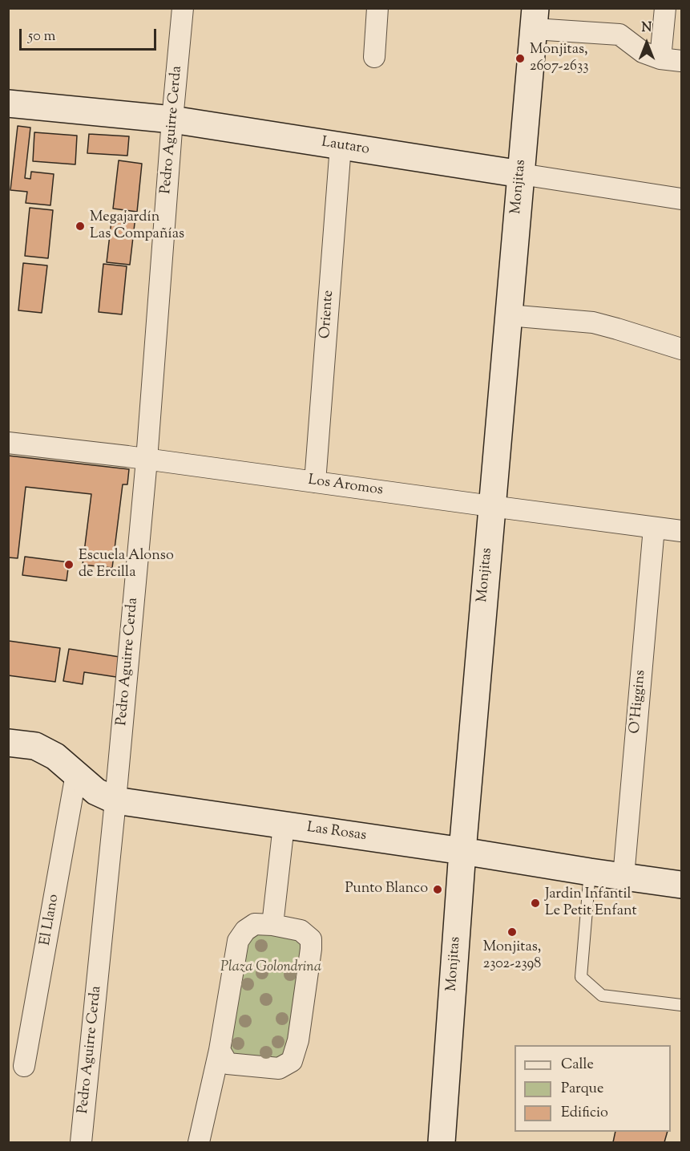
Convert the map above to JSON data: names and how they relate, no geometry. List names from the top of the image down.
{
  "streets": {
    "street": [
      "Pedro Aguirre Cerda",
      "Lautaro",
      "Monjitas",
      "Oriente",
      "Los Aromos",
      "O'Higgins",
      "Las Rosas",
      "El Llano"
    ]
  },
  "crossings": [
    ["Pedro Aguirre Cerda", "Lautaro"],
    ["Pedro Aguirre Cerda", "Los Aromos"],
    ["Pedro Aguirre Cerda", "Las Rosas"],
    ["Lautaro", "Monjitas"],
    ["Lautaro", "Oriente"],
    ["Monjitas", "Los Aromos"],
    ["Monjitas", "Las Rosas"],
    ["Oriente", "Los Aromos"],
    ["Los Aromos", "O'Higgins"],
    ["O'Higgins", "Las Rosas"],
    ["Las Rosas", "El Llano"]
  ],
  "parks": ["Plaza Golondrina"],
  "places": [
    "Monjitas, 2607-2633",
    "Megajardín Las Compañías",
    "Escuela Alonso de Ercilla",
    "Punto Blanco",
    "Jardin Infantil Le Petit Enfant",
    "Monjitas, 2302-2398"
  ],
  "legend": ["Calle", "Parque", "Edificio"],
  "scale_bar": "50 m",
  "north": "top"
}
